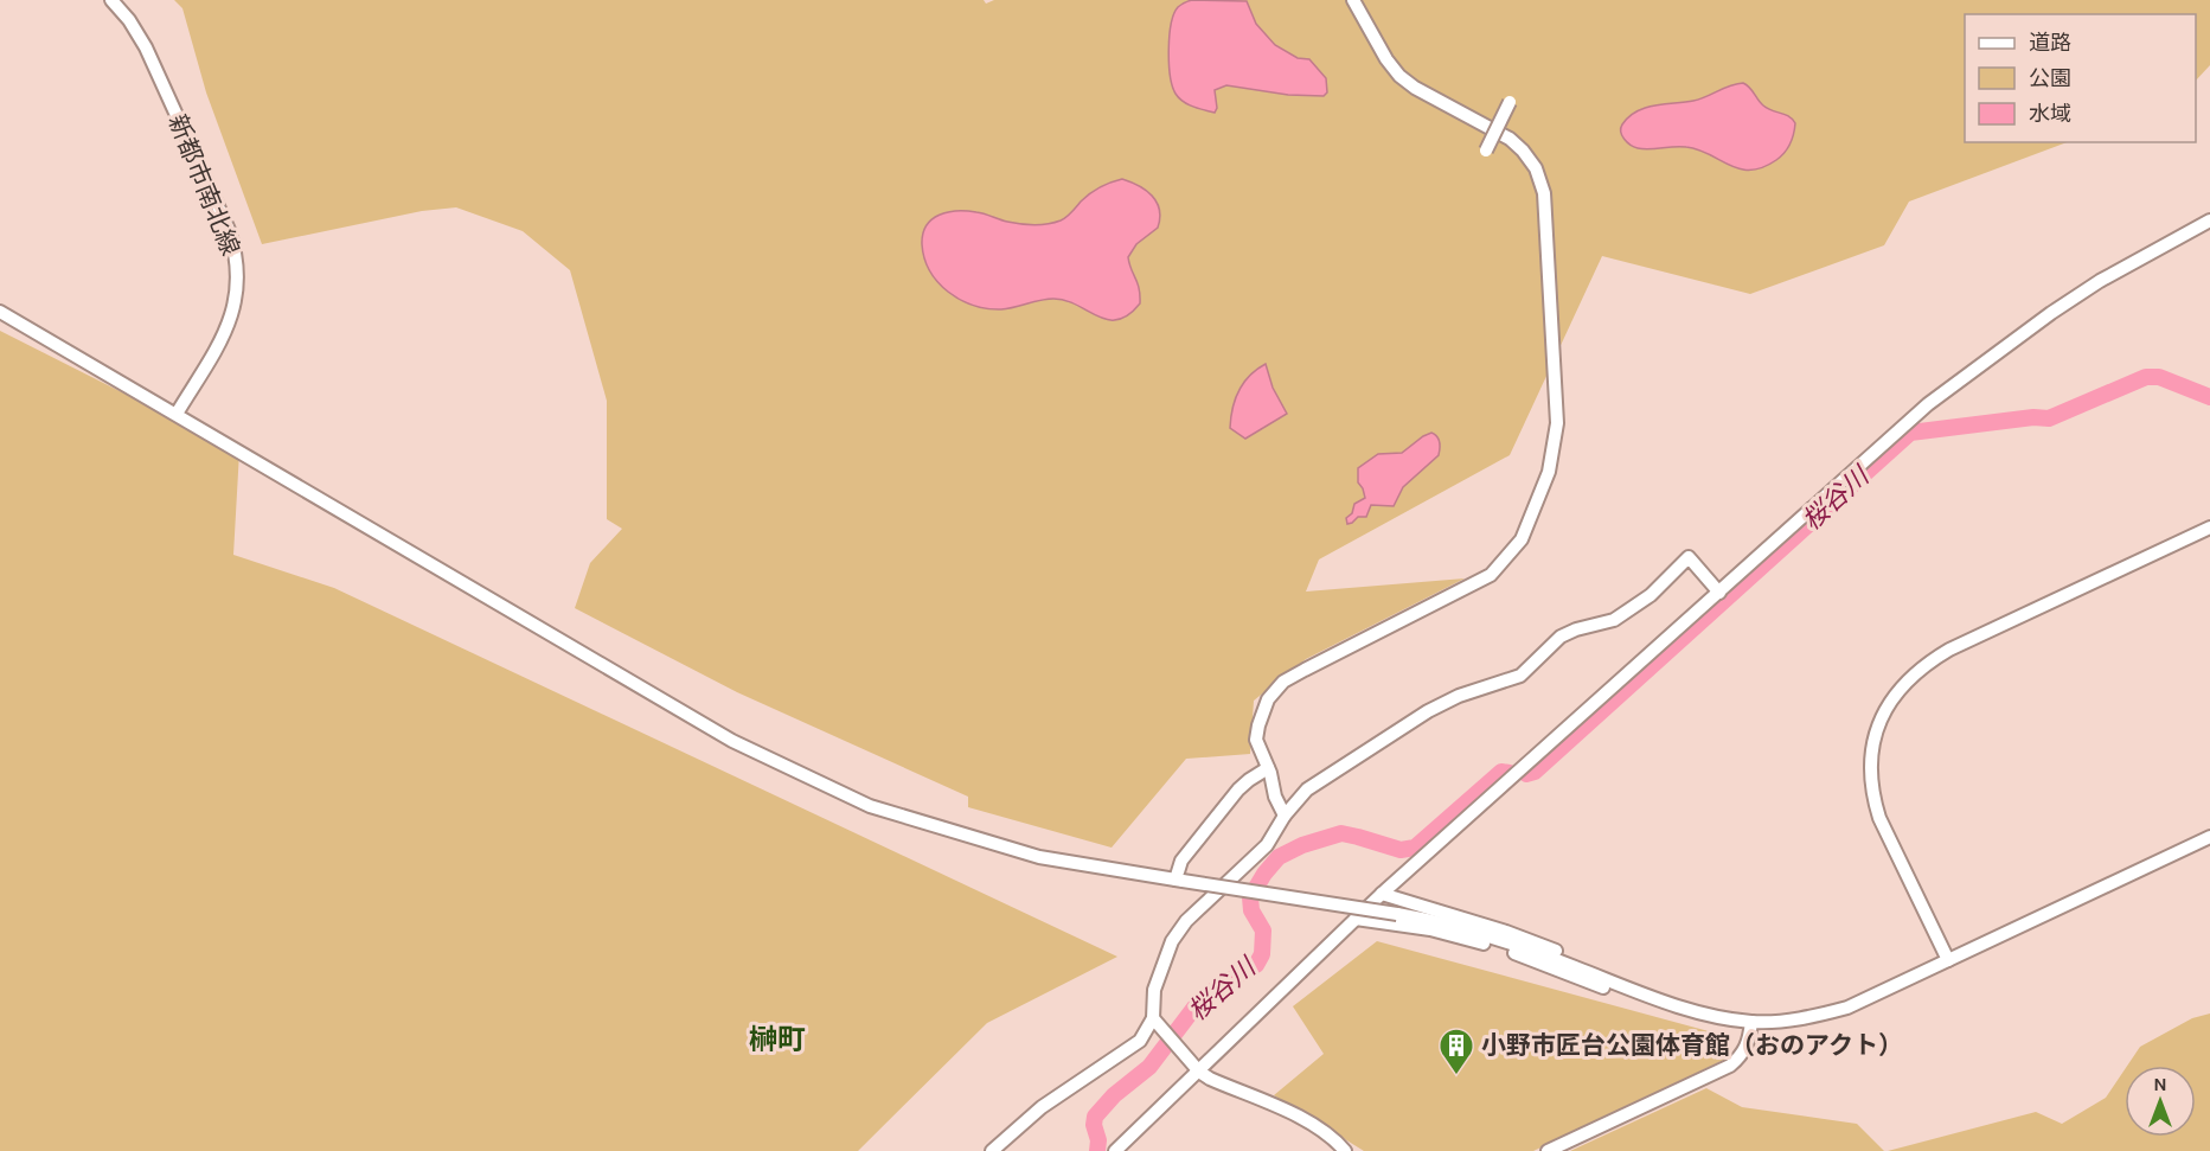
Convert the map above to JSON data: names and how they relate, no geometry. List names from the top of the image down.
{
  "streets": {
    "street": ["新都市南北線"]
  },
  "districts": ["榊町"],
  "water": ["桜谷川"],
  "places": {
    "building": ["小野市匠台公園体育館（おのアクト）"]
  },
  "legend": ["道路", "公園", "水域"],
  "north": "top"
}
